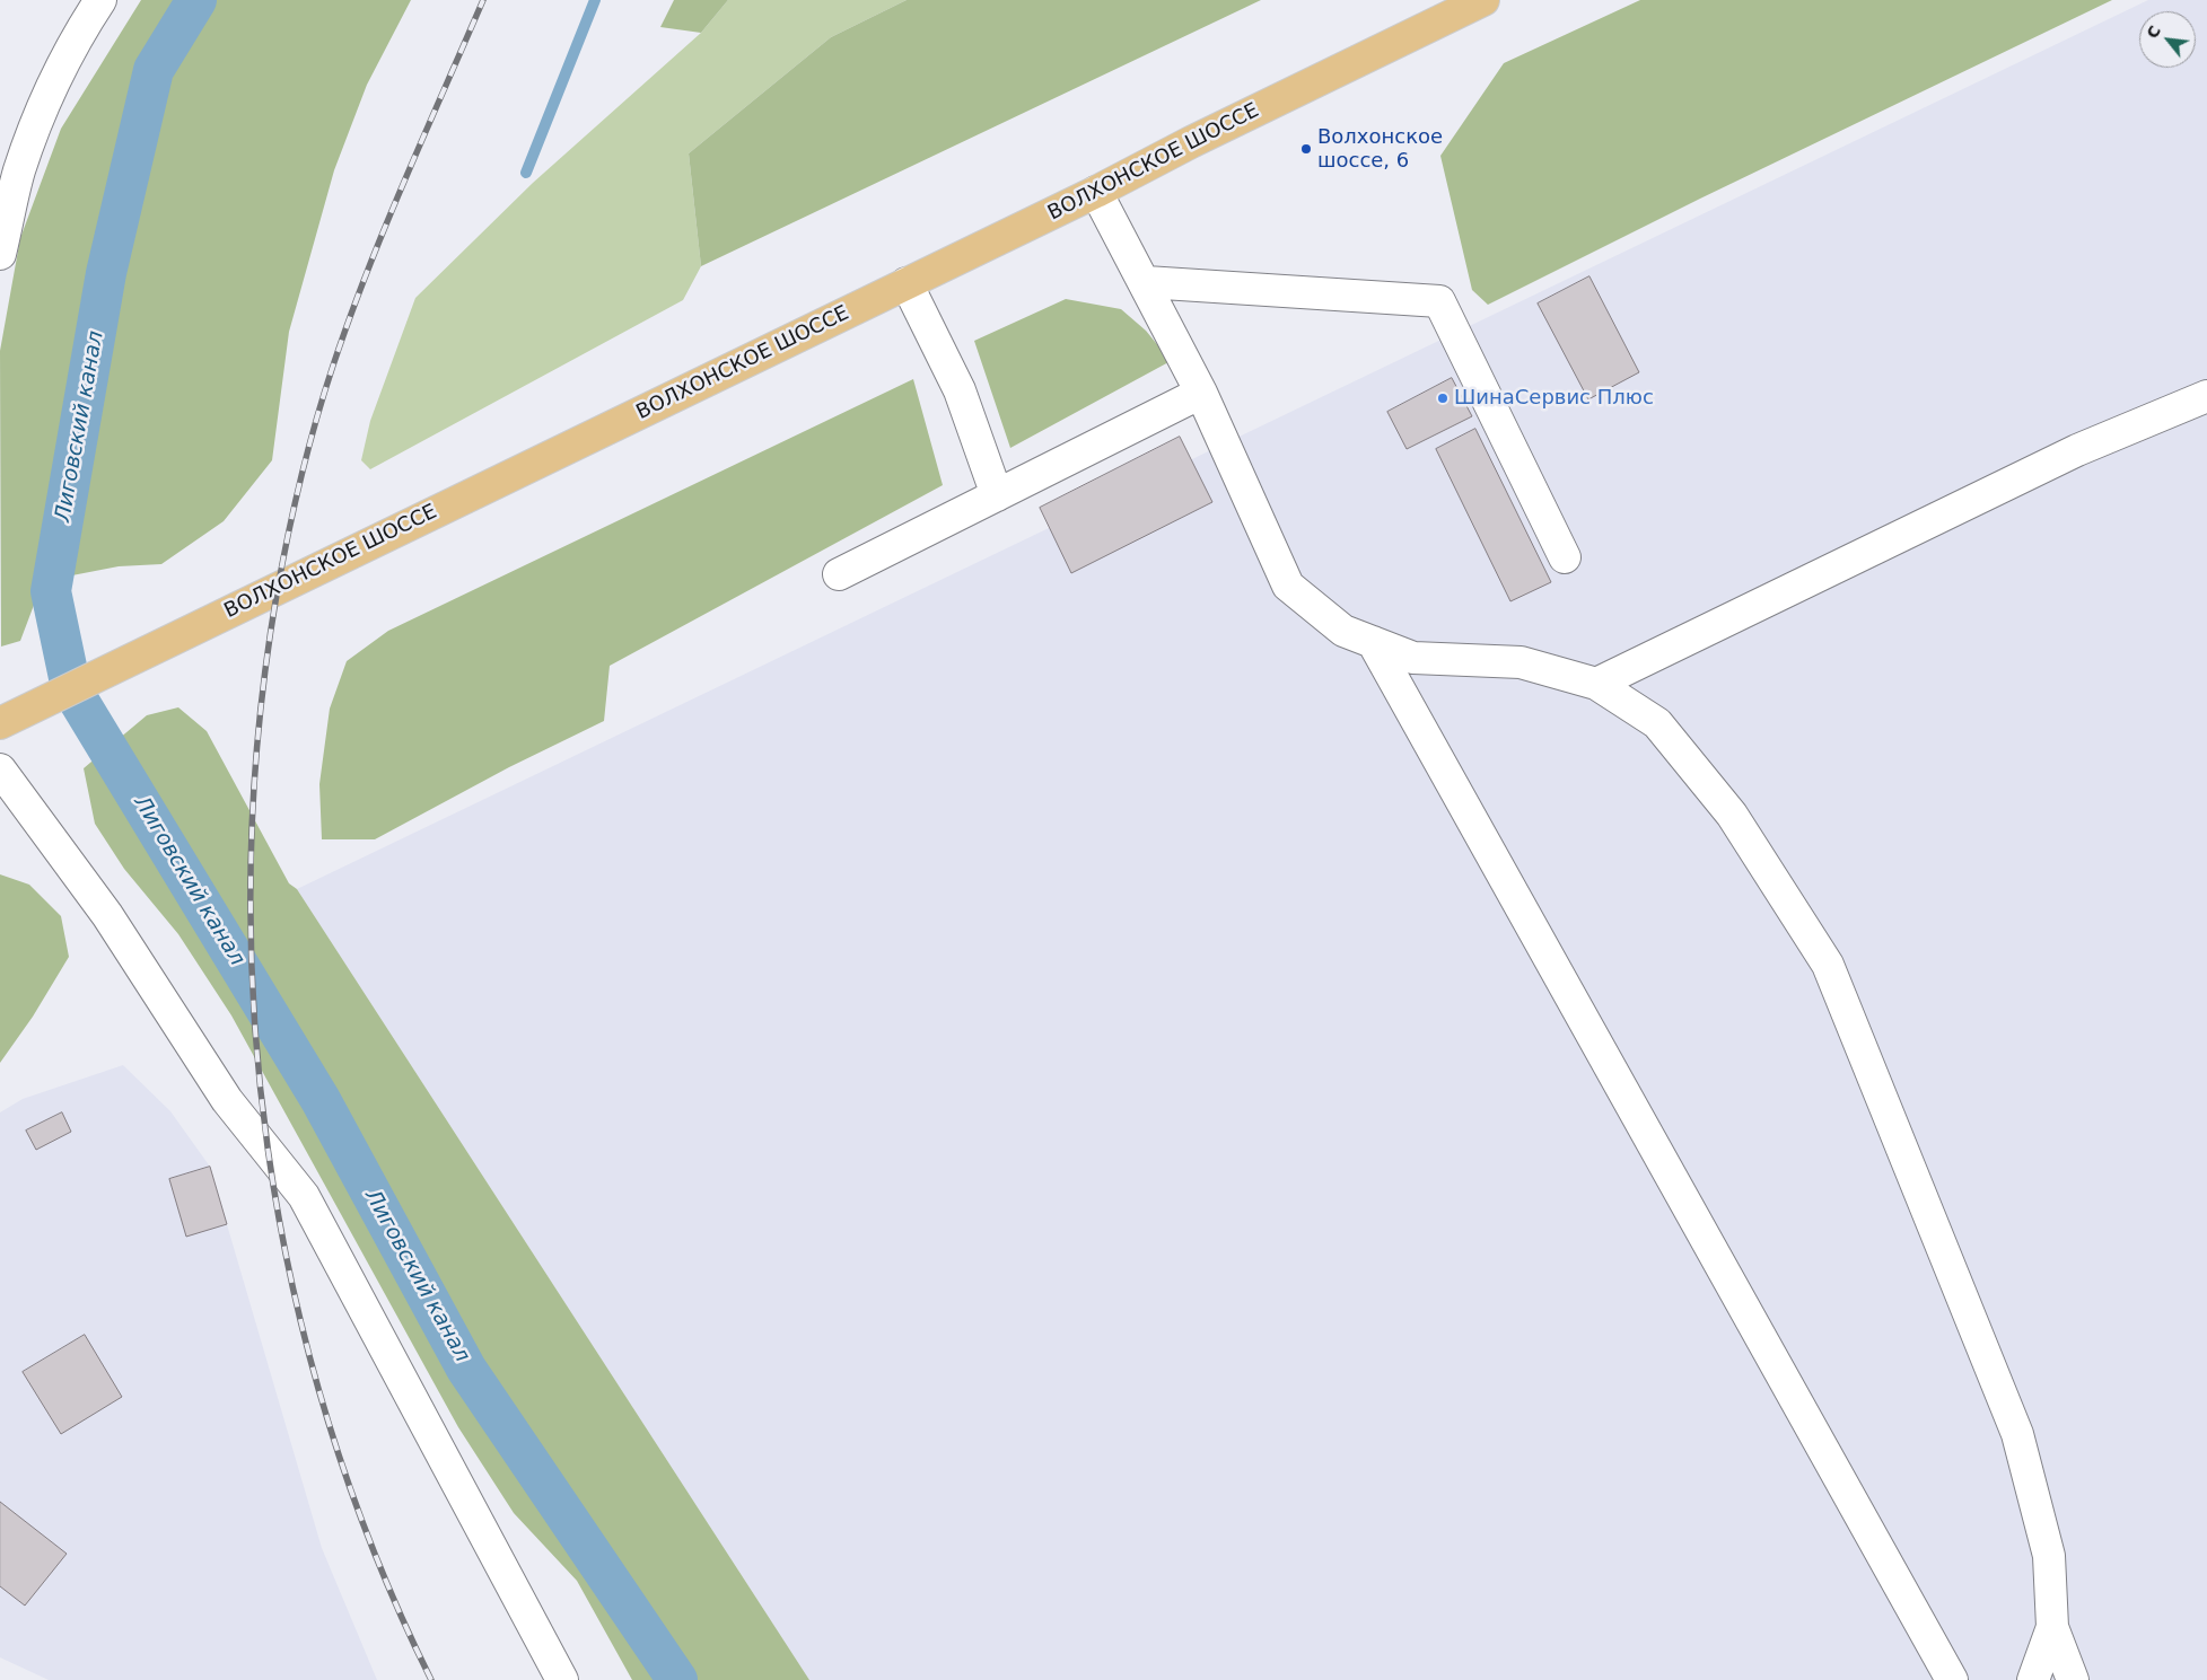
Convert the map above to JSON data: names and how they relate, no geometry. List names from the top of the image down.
{
  "streets": {
    "main road": ["ВОЛХОНСКОЕ ШОССЕ"]
  },
  "water": ["Лиговский канал"],
  "places": ["Волхонское шоссе, 6", "ШинаСервис Плюс"],
  "north": "top left"
}
